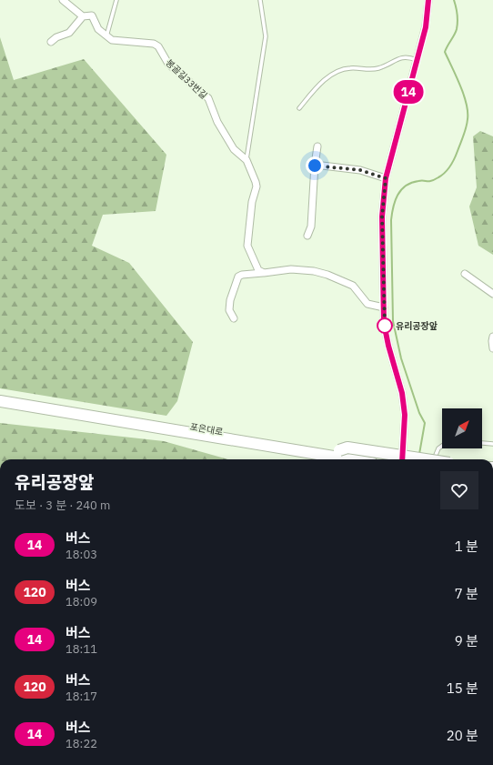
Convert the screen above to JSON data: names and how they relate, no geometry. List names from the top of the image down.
{
  "streets": {
    "highway": ["포은대로"],
    "street": ["봉골길33번길"]
  },
  "places": ["유리공장앞"],
  "lines": ["bus line 14"],
  "north": "top right",
  "page": {
    "on_map": "14",
    "heading": ["유리공장앞", "도보 · 3 분 · 240 m"],
    "list": [
      {
        "mark": "14",
        "name": "버스",
        "note": "18:03",
        "value": "1 분"
      },
      {
        "mark": "120",
        "name": "버스",
        "note": "18:09",
        "value": "7 분"
      },
      {
        "mark": "14",
        "name": "버스",
        "note": "18:11",
        "value": "9 분"
      },
      {
        "mark": "120",
        "name": "버스",
        "note": "18:17",
        "value": "15 분"
      },
      {
        "mark": "14",
        "name": "버스",
        "note": "18:22",
        "value": "20 분"
      }
    ]
  }
}
